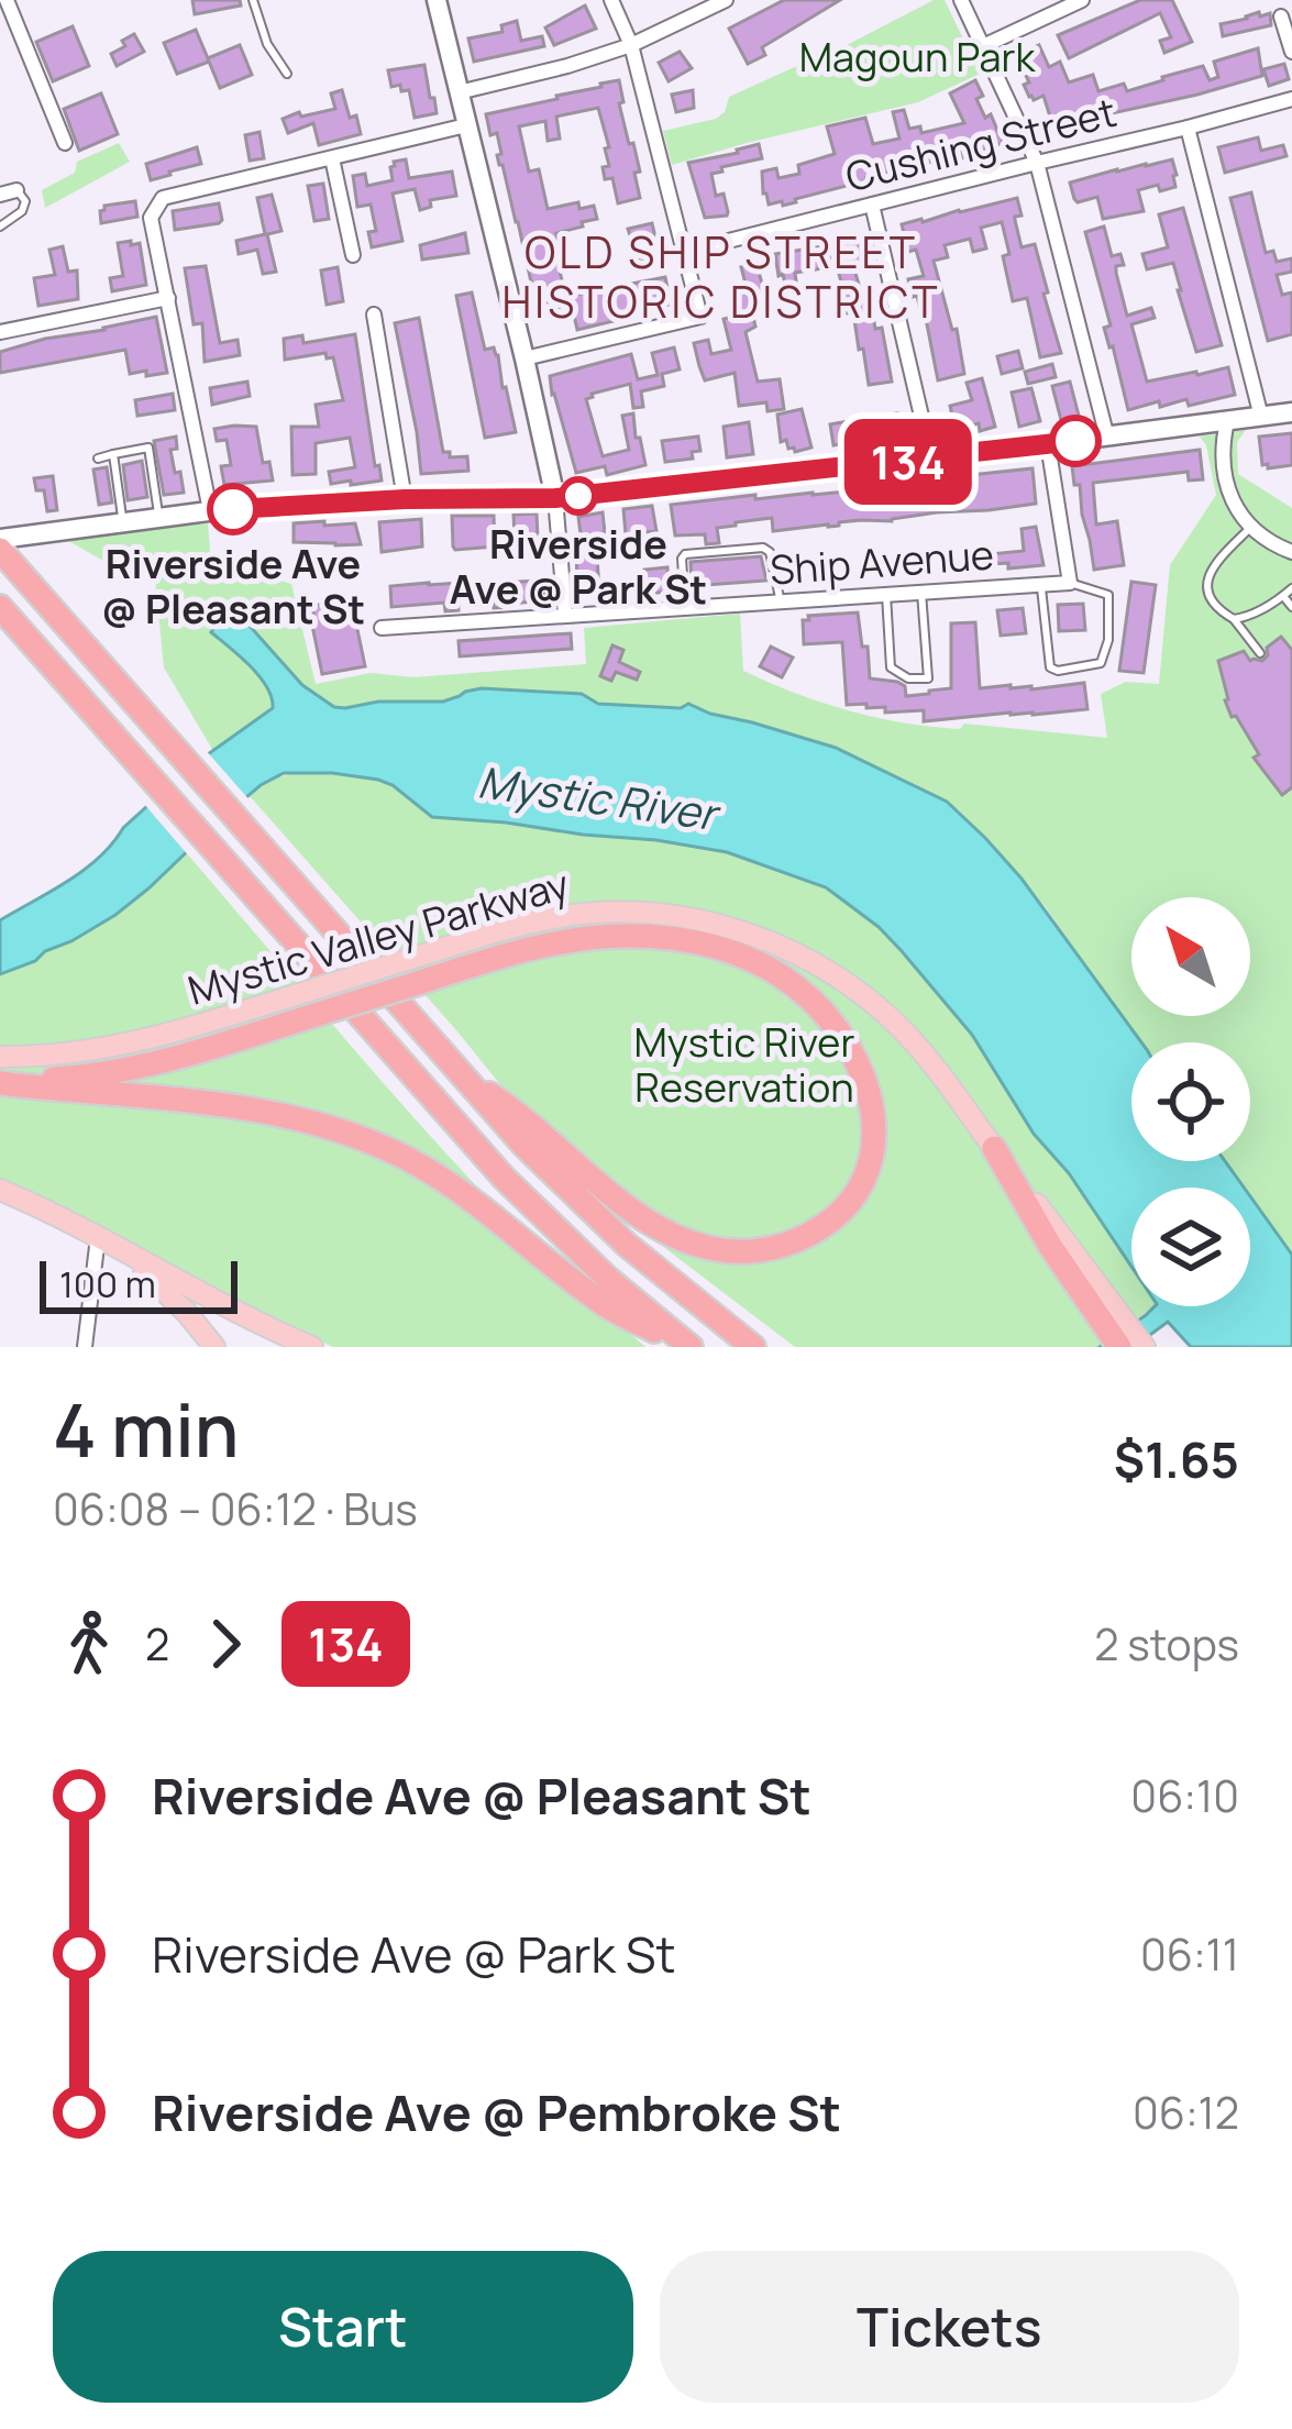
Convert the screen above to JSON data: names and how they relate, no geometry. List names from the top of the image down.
{
  "streets": {
    "main road": ["Mystic Valley Parkway"],
    "street": ["Cushing Street", "Ship Avenue"]
  },
  "districts": ["OLD SHIP STREET HISTORIC DISTRICT"],
  "water": ["Mystic River"],
  "parks": ["Magoun Park", "Mystic River Reservation"],
  "places": ["Riverside Ave @ Park St", "Riverside Ave @ Pleasant St"],
  "lines": ["bus line 134"],
  "scale_bar": "100 m",
  "north": "top left",
  "page": {
    "on_map": "134",
    "scale": "100 m",
    "heading": ["4 min", "06:08 – 06:12 · Bus", "$1.65"],
    "legs": ["2", "134", "2 stops"],
    "list": [
      {
        "name": "Riverside Ave @ Pleasant St",
        "value": "06:10"
      },
      {
        "name": "Riverside Ave @ Park St",
        "value": "06:11"
      },
      {
        "name": "Riverside Ave @ Pembroke St",
        "value": "06:12"
      }
    ],
    "buttons": ["Start", "Tickets"]
  }
}
